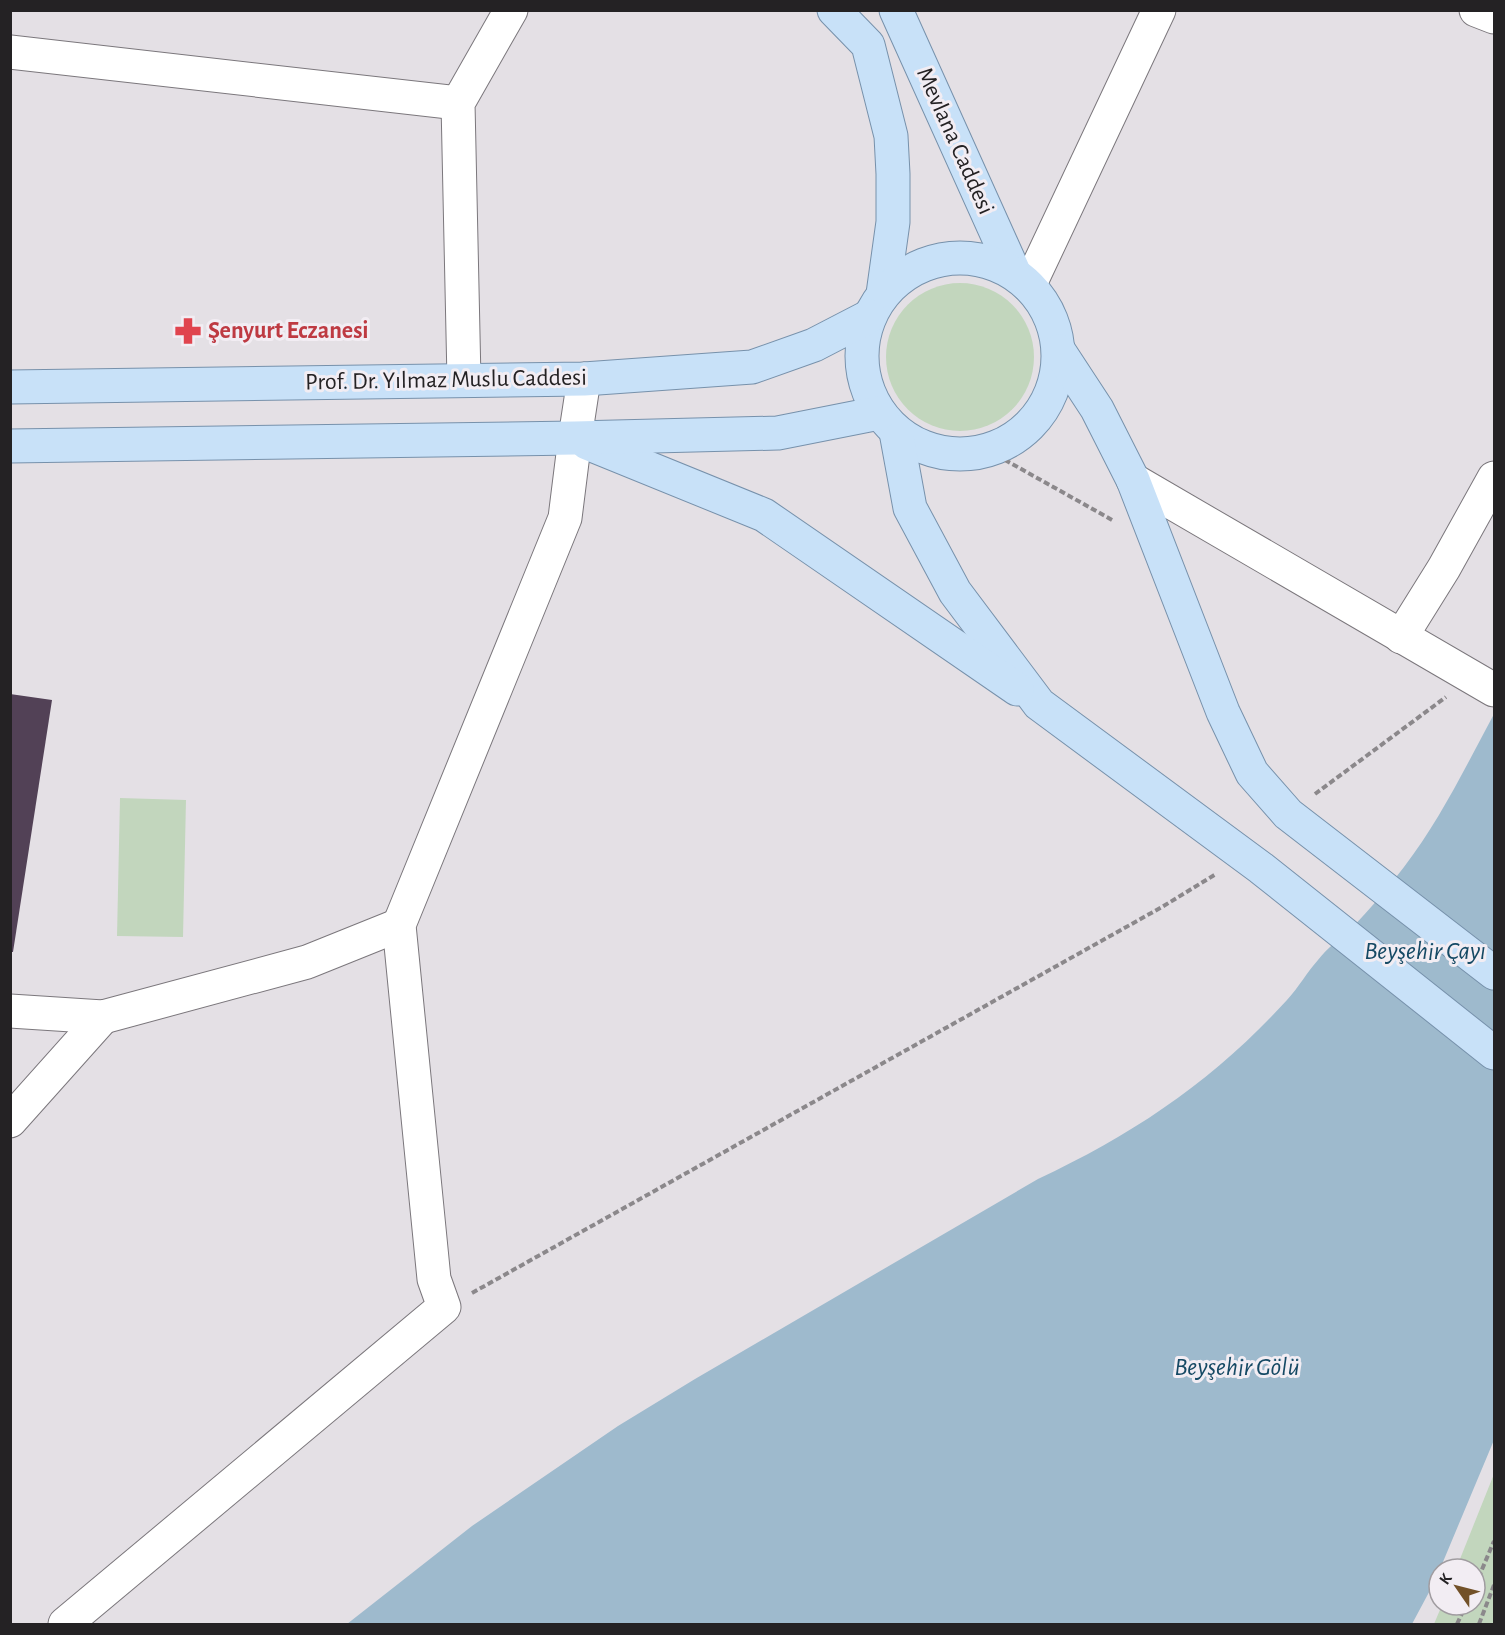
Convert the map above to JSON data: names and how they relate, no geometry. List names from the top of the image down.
{
  "streets": {
    "main road": ["Mevlana Caddesi", "Prof. Dr. Yılmaz Muslu Caddesi"]
  },
  "crossings": [
    ["Mevlana Caddesi", "Prof. Dr. Yılmaz Muslu Caddesi"]
  ],
  "water": ["Beyşehir Çayı", "Beyşehir Gölü"],
  "places": {
    "pharmacy": ["Şenyurt Eczanesi"]
  },
  "north": "top left"
}
